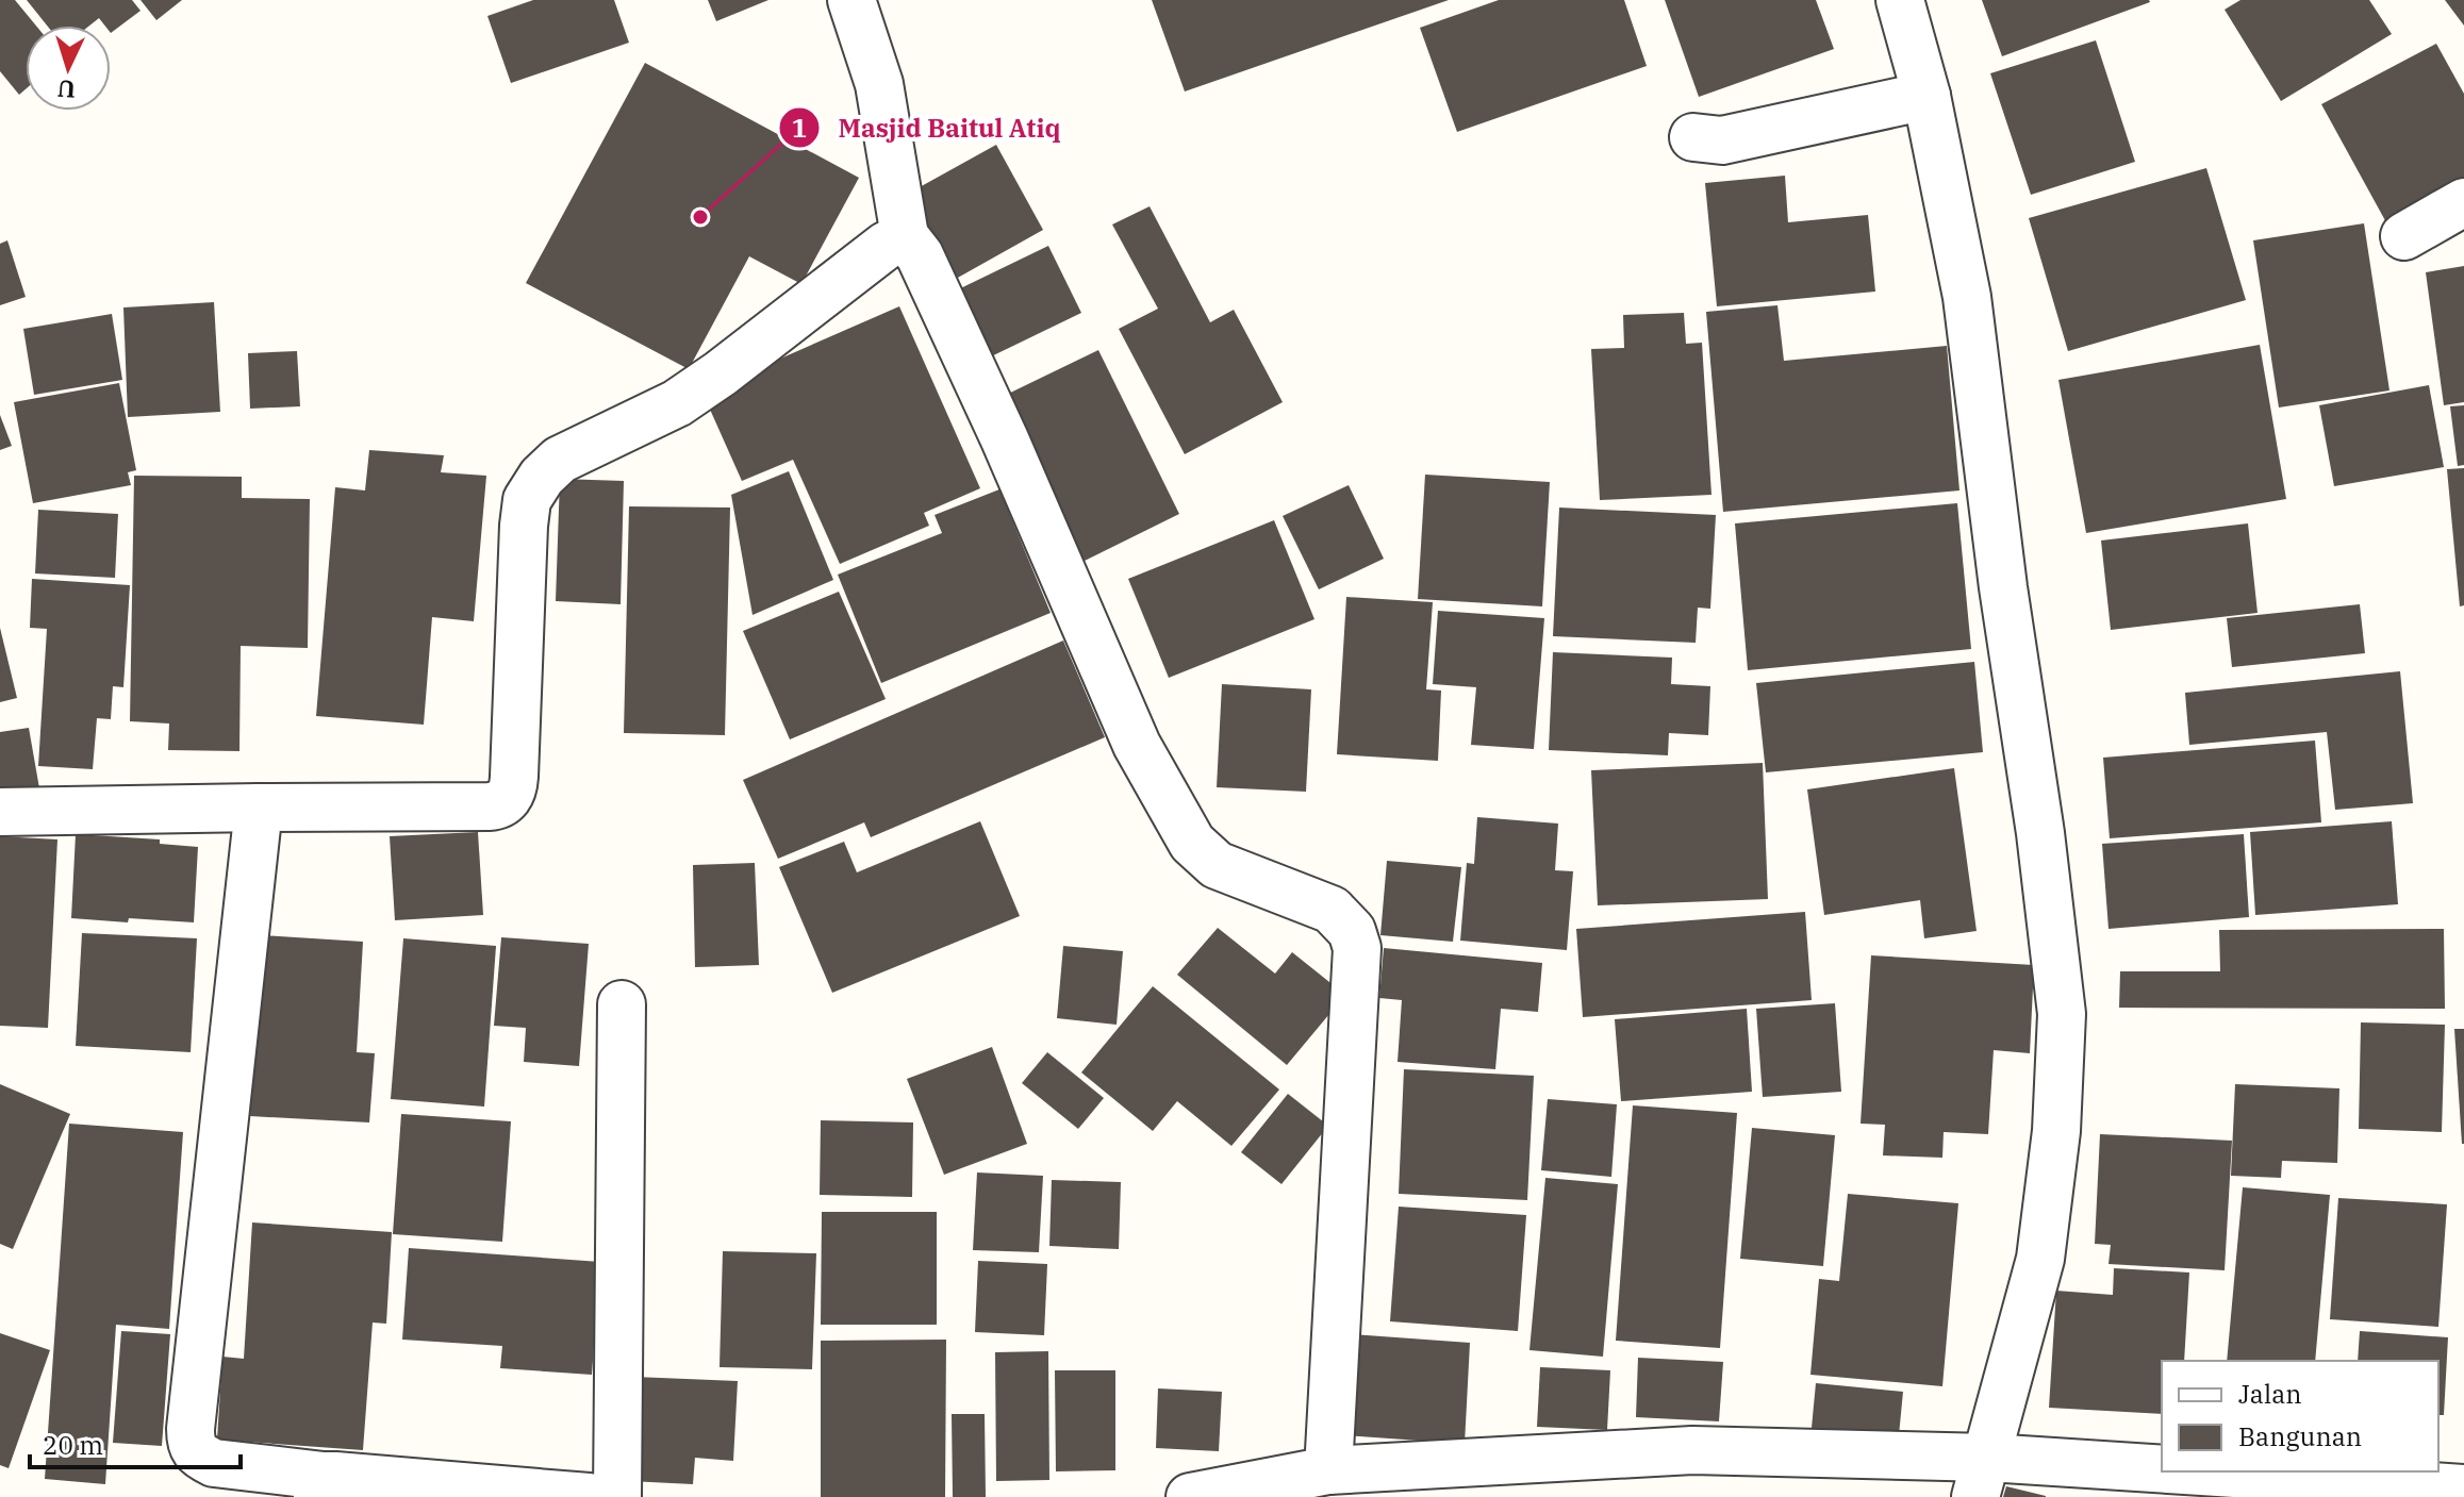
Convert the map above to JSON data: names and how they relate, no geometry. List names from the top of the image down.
{
  "places": ["Masjid Baitul Atiq"],
  "legend": ["Jalan", "Bangunan"],
  "scale_bar": "20 m",
  "north": "bottom"
}
